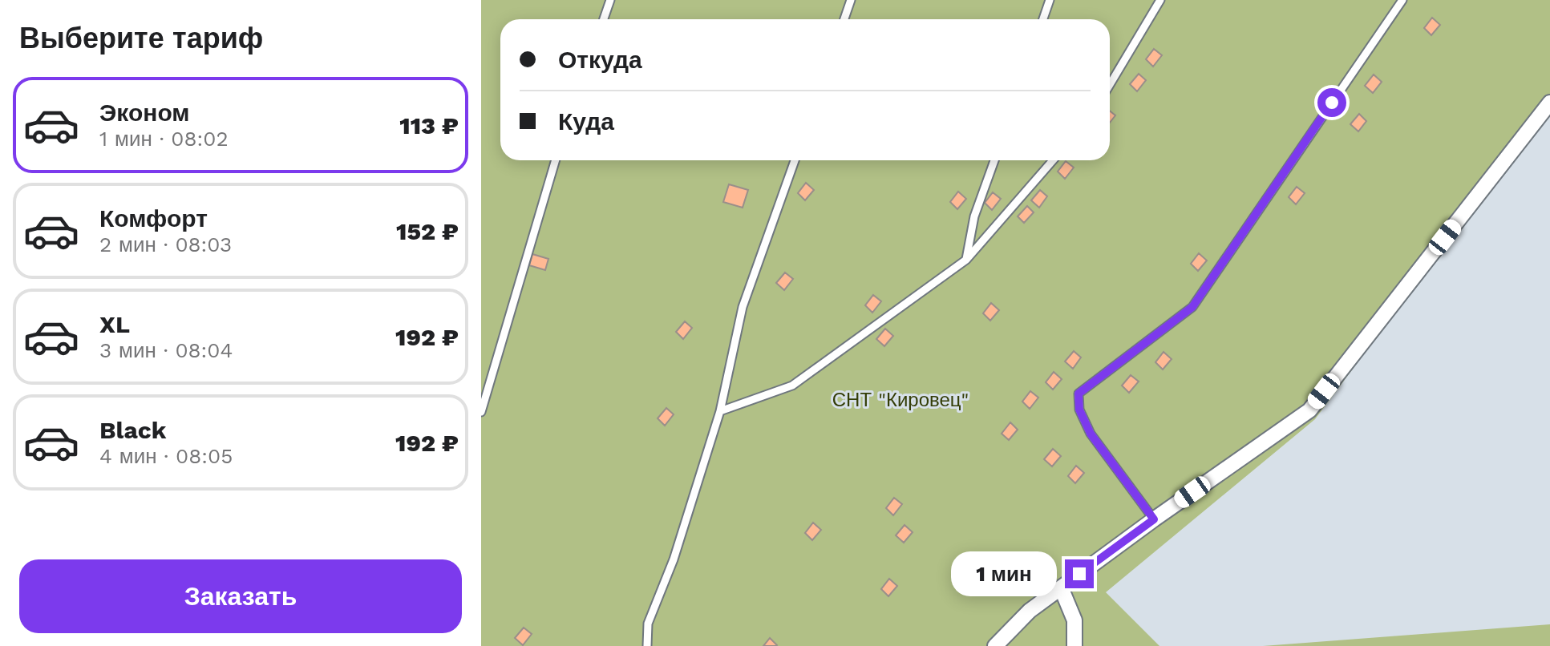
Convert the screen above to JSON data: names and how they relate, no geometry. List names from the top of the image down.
{
  "parks": ["СНТ \"Кировец\""],
  "page": {
    "heading": "Выберите тариф",
    "banner": ["Откуда", "Куда"],
    "list": [
      {
        "name": "Эконом",
        "note": "1 мин · 08:02",
        "value": "113 ₽"
      },
      {
        "name": "Комфорт",
        "note": "2 мин · 08:03",
        "value": "152 ₽"
      },
      {
        "name": "XL",
        "note": "3 мин · 08:04",
        "value": "192 ₽"
      },
      {
        "name": "Black",
        "note": "4 мин · 08:05",
        "value": "192 ₽"
      }
    ],
    "buttons": "Заказать",
    "bubble": "1 мин"
  }
}
